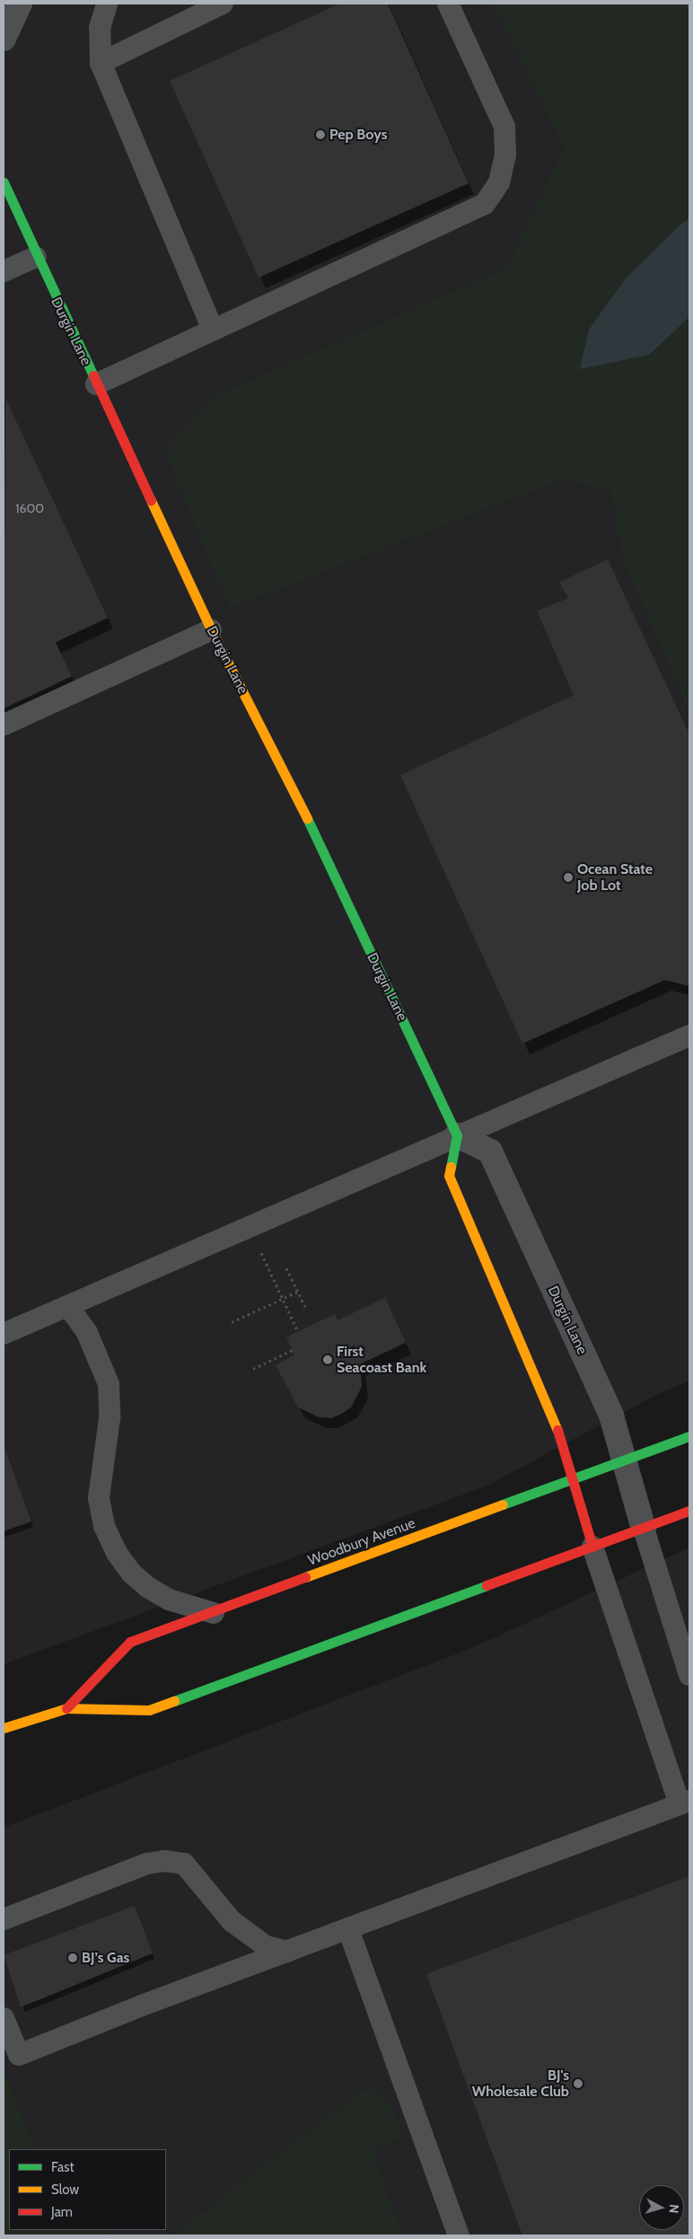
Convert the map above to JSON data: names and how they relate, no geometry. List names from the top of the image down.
{
  "streets": {
    "street": ["Durgin Lane", "Woodbury Avenue"]
  },
  "crossings": [
    ["Durgin Lane", "Woodbury Avenue"]
  ],
  "places": [
    "Pep Boys",
    "Ocean State Job Lot",
    "First Seacoast Bank",
    "BJ’s Gas",
    "BJ's Wholesale Club"
  ],
  "house_numbers": ["1600"],
  "legend": ["Fast", "Slow", "Jam"],
  "north": "right"
}
